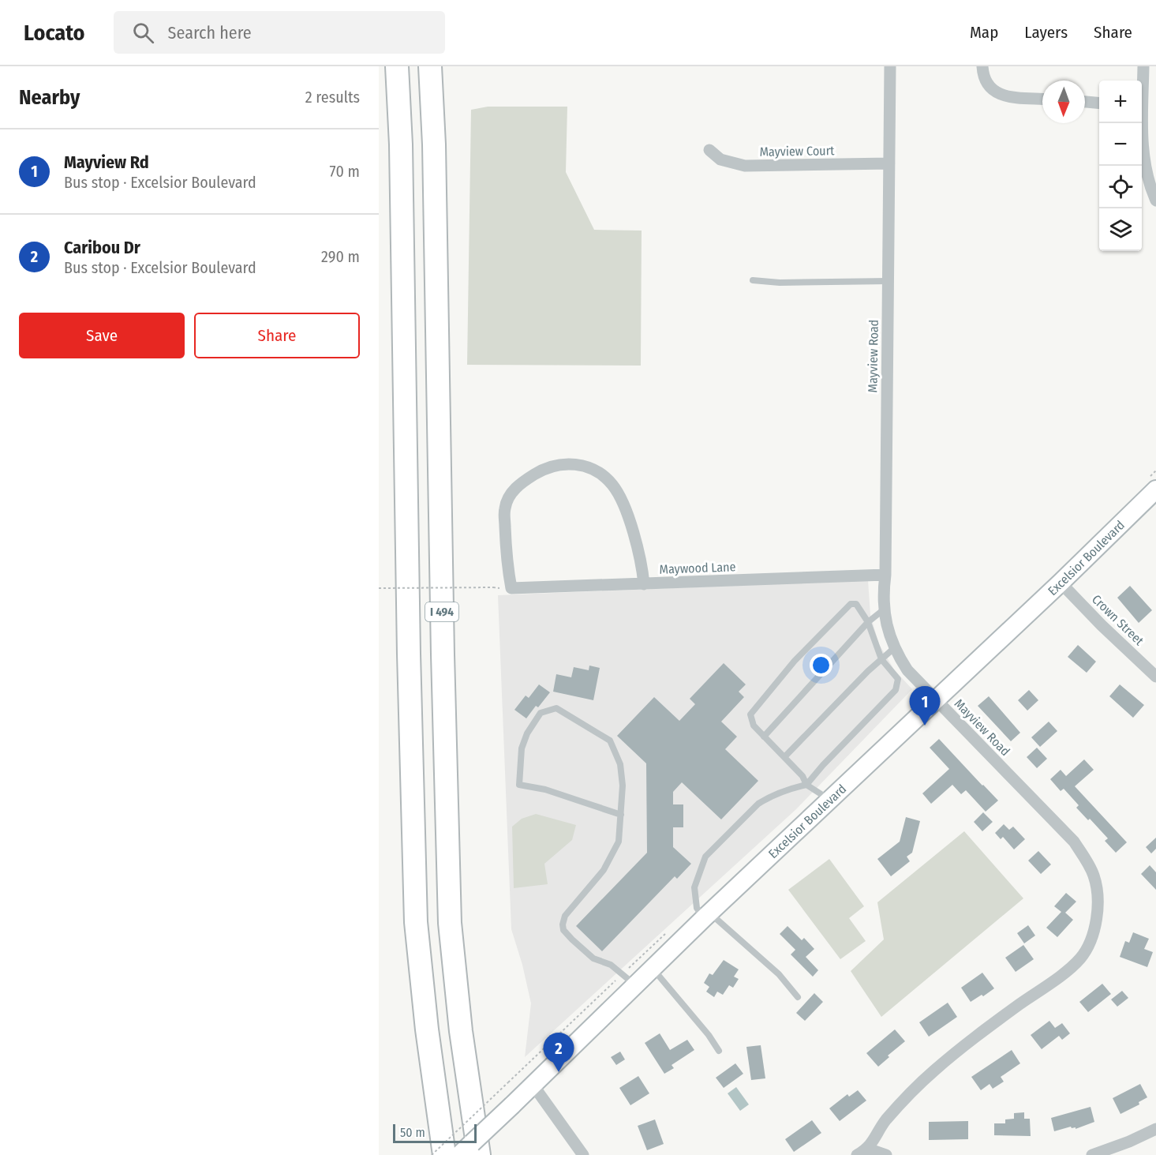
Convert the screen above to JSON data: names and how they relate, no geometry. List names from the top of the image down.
{
  "streets": {
    "highway": ["I 494"],
    "main road": ["Excelsior Boulevard"],
    "street": [
      "Mayview Court",
      "Mayview Road",
      "Maywood Lane",
      "Crown Street"
    ]
  },
  "crossings": [
    ["Mayview Court", "Mayview Road"],
    ["Mayview Road", "Excelsior Boulevard"],
    ["Mayview Road", "Maywood Lane"],
    ["Excelsior Boulevard", "Crown Street"]
  ],
  "scale_bar": "50 m",
  "north": "bottom",
  "page": {
    "header": "Locato",
    "search": "Search here",
    "nav": ["Map", "Layers", "Share"],
    "heading": ["Nearby", "2 results"],
    "map_buttons": ["+", "−"],
    "list": [
      {
        "mark": "1",
        "name": "Mayview Rd",
        "note": "Bus stop · Excelsior Boulevard",
        "value": "70 m"
      },
      {
        "mark": "2",
        "name": "Caribou Dr",
        "note": "Bus stop · Excelsior Boulevard",
        "value": "290 m"
      }
    ],
    "buttons": ["Save", "Share"],
    "pins": ["1", "2"],
    "scale": "50 m"
  }
}
